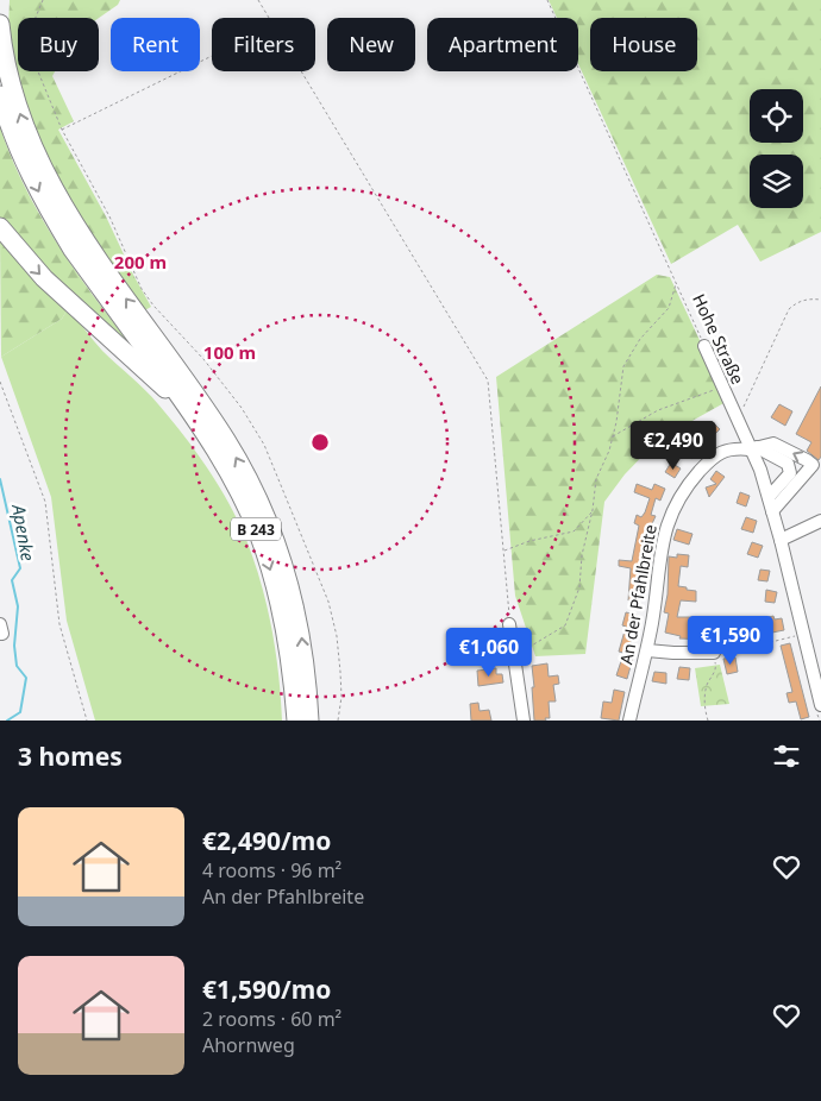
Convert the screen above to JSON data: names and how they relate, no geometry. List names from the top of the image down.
{
  "streets": {
    "highway": ["B 243"],
    "street": ["Hohe Straße", "An der Pfahlbreite"]
  },
  "crossings": [
    ["Hohe Straße", "An der Pfahlbreite"]
  ],
  "water": ["Apenke"],
  "page": {
    "chip": [
      "Buy",
      "Rent",
      "Filters",
      "New",
      "Apartment",
      "House"
    ],
    "price": ["€2,490", "€1,590", "€1,060"],
    "heading": "3 homes",
    "list": [
      {
        "name": "€2,490/mo",
        "note": "4 rooms · 96 m² · An der Pfahlbreite"
      },
      {
        "name": "€1,590/mo",
        "note": "2 rooms · 60 m² · Ahornweg"
      }
    ]
  },
  "rings": ["200 m", "100 m"]
}
